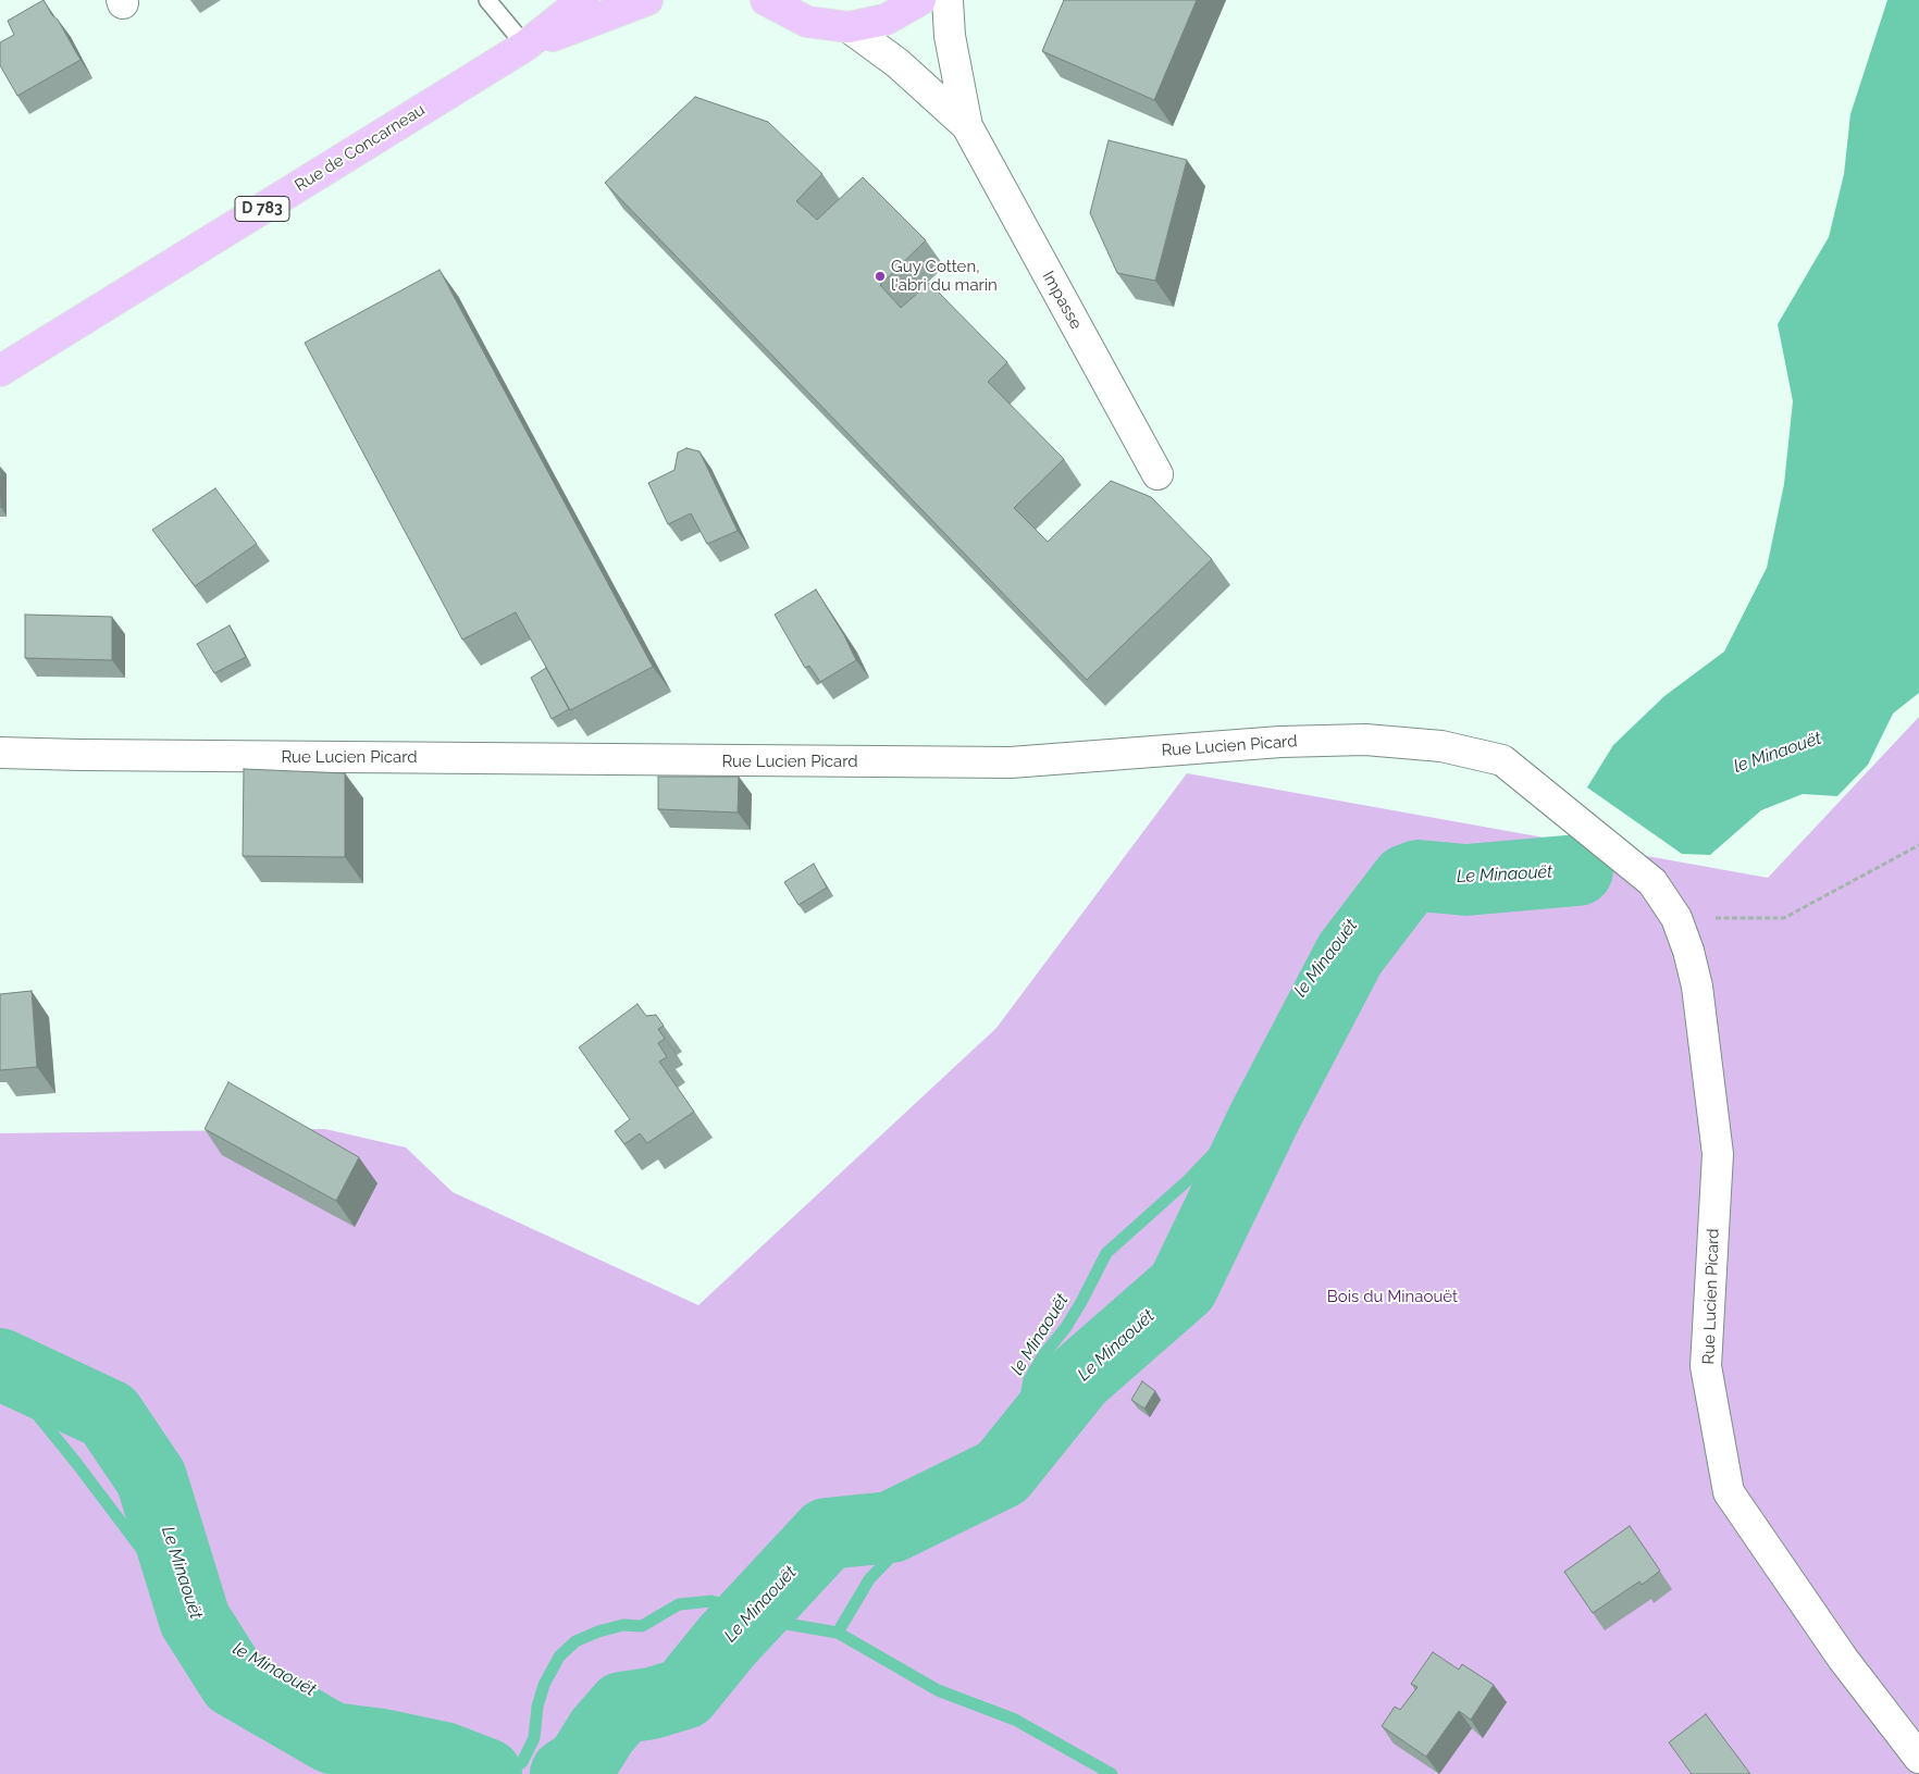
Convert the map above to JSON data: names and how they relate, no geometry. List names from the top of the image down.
{
  "streets": {
    "main road": ["Rue de Concarneau", "D 783"],
    "street": ["Impasse", "Rue Lucien Picard"]
  },
  "water": ["le Minaouët", "Le Minaouët"],
  "parks": ["Bois du Minaouët"],
  "places": ["Guy Cotten, l'abri du marin"]
}
